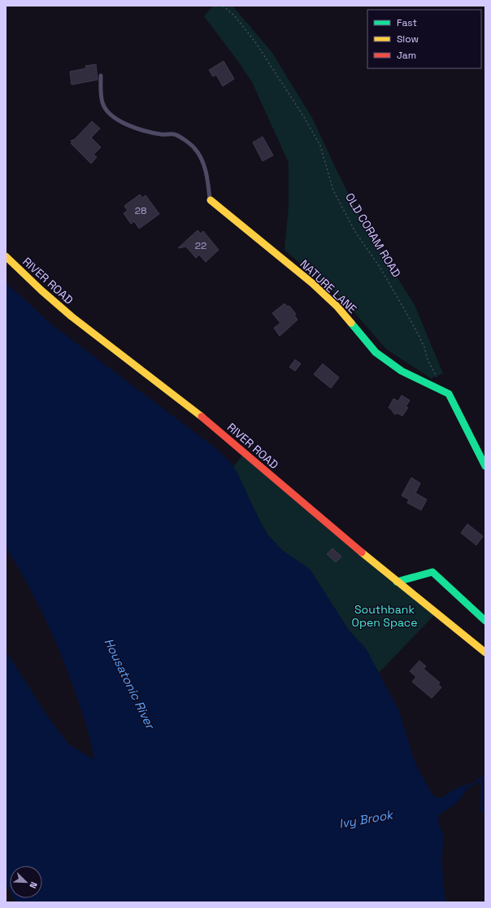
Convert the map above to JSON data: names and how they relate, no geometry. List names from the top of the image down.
{
  "streets": {
    "main road": ["RIVER ROAD", "NATURE LANE"],
    "path": ["OLD CORAM ROAD"]
  },
  "water": ["Housatonic River", "Ivy Brook"],
  "parks": ["Southbank Open Space"],
  "house_numbers": ["28", "22"],
  "legend": ["Fast", "Slow", "Jam"],
  "north": "bottom right"
}
